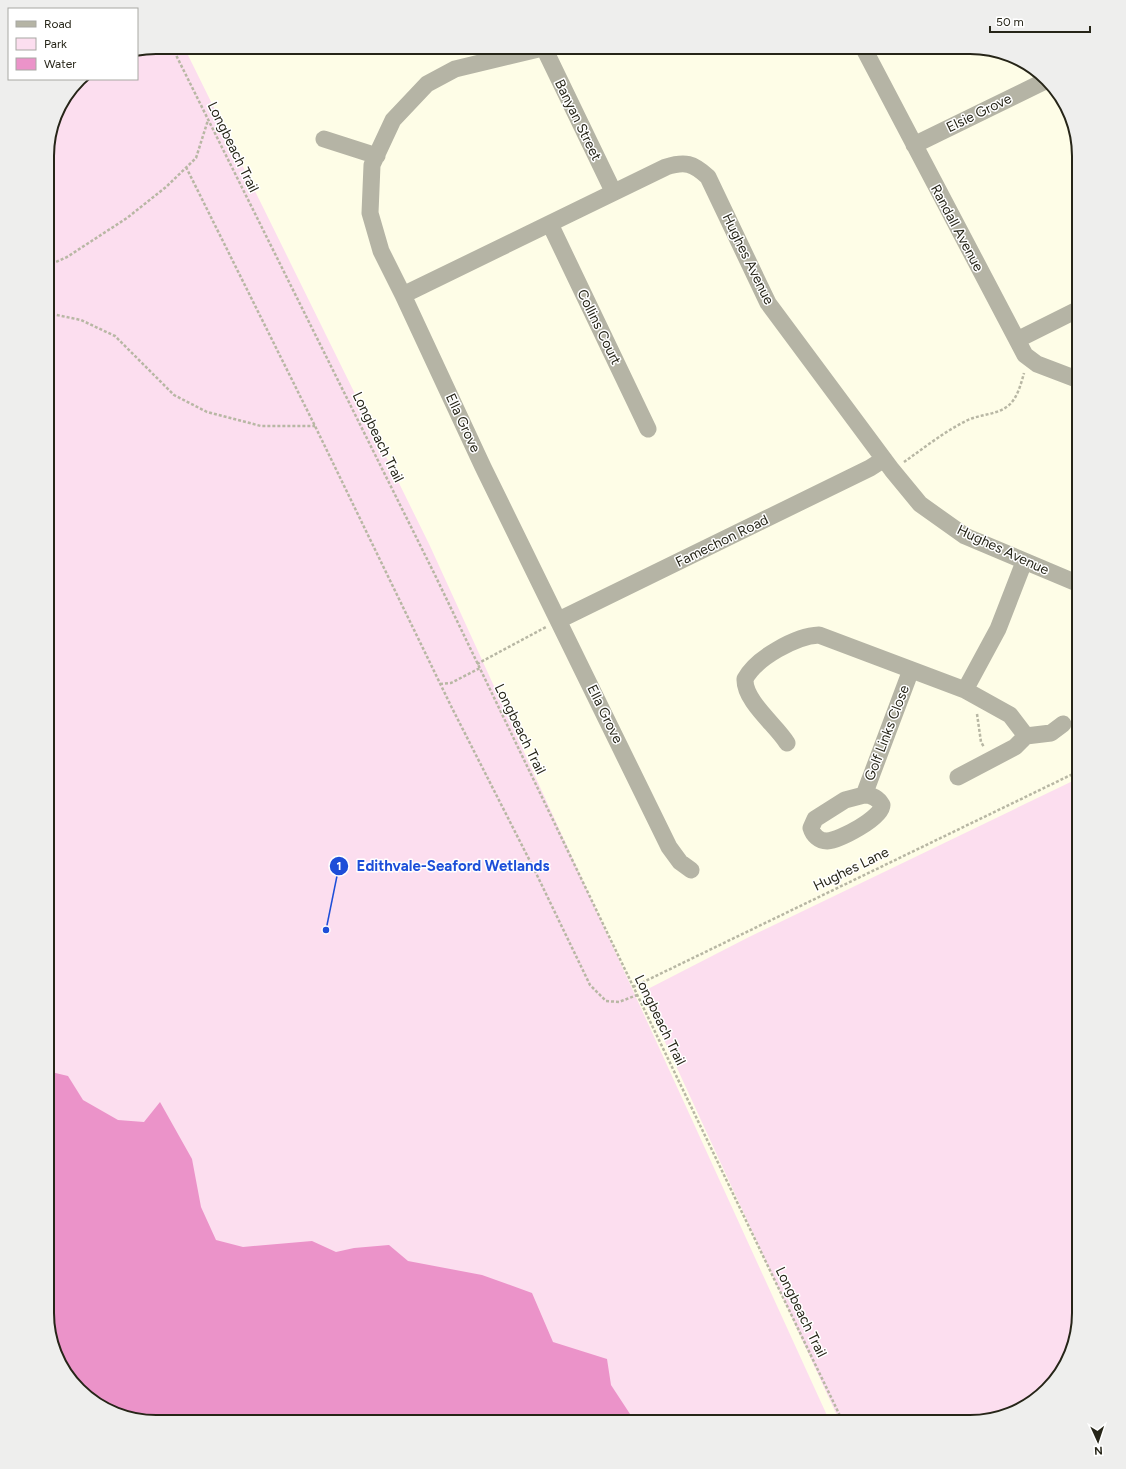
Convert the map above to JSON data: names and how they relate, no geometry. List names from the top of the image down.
{
  "streets": {
    "street": [
      "Elsie Grove",
      "Banyan Street",
      "Randall Avenue",
      "Hughes Avenue",
      "Collins Court",
      "Ella Grove",
      "Famechon Road",
      "Golf Links Close"
    ],
    "path": ["Longbeach Trail", "Hughes Lane"]
  },
  "crossings": [
    ["Elsie Grove", "Randall Avenue"],
    ["Banyan Street", "Hughes Avenue"],
    ["Longbeach Trail", "Hughes Lane"],
    ["Hughes Avenue", "Collins Court"],
    ["Hughes Avenue", "Ella Grove"],
    ["Hughes Avenue", "Famechon Road"],
    ["Ella Grove", "Famechon Road"]
  ],
  "places": ["Edithvale-Seaford Wetlands"],
  "legend": ["Road", "Park", "Water"],
  "scale_bar": "50 m",
  "north": "bottom"
}
